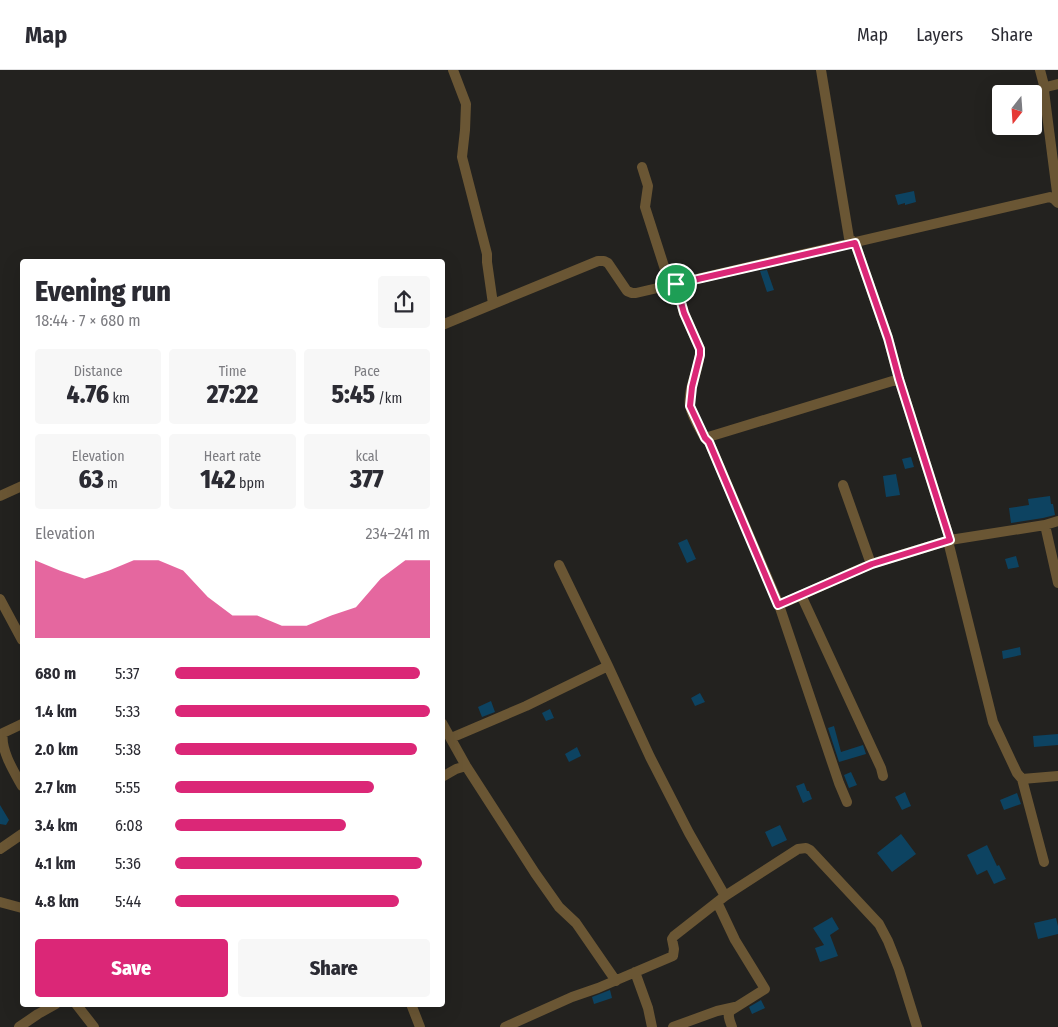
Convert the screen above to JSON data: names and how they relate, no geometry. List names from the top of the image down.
{
  "north": "bottom",
  "page": {
    "header": "Map",
    "nav": ["Map", "Layers", "Share"],
    "heading": ["Evening run", "18:44 · 7 × 680 m"],
    "stats": [
      ["Distance", "4.76 km"],
      ["Time", "27:22"],
      ["Pace", "5:45 /km"],
      ["Elevation", "63 m"],
      ["Heart rate", "142 bpm"],
      ["kcal", "377"]
    ],
    "chart": ["Elevation", "234–241 m"],
    "list": [
      {
        "name": "680 m",
        "note": "5:37"
      },
      {
        "name": "1.4 km",
        "note": "5:33"
      },
      {
        "name": "2.0 km",
        "note": "5:38"
      },
      {
        "name": "2.7 km",
        "note": "5:55"
      },
      {
        "name": "3.4 km",
        "note": "6:08"
      },
      {
        "name": "4.1 km",
        "note": "5:36"
      },
      {
        "name": "4.8 km",
        "note": "5:44"
      }
    ],
    "buttons": ["Save", "Share"]
  }
}
